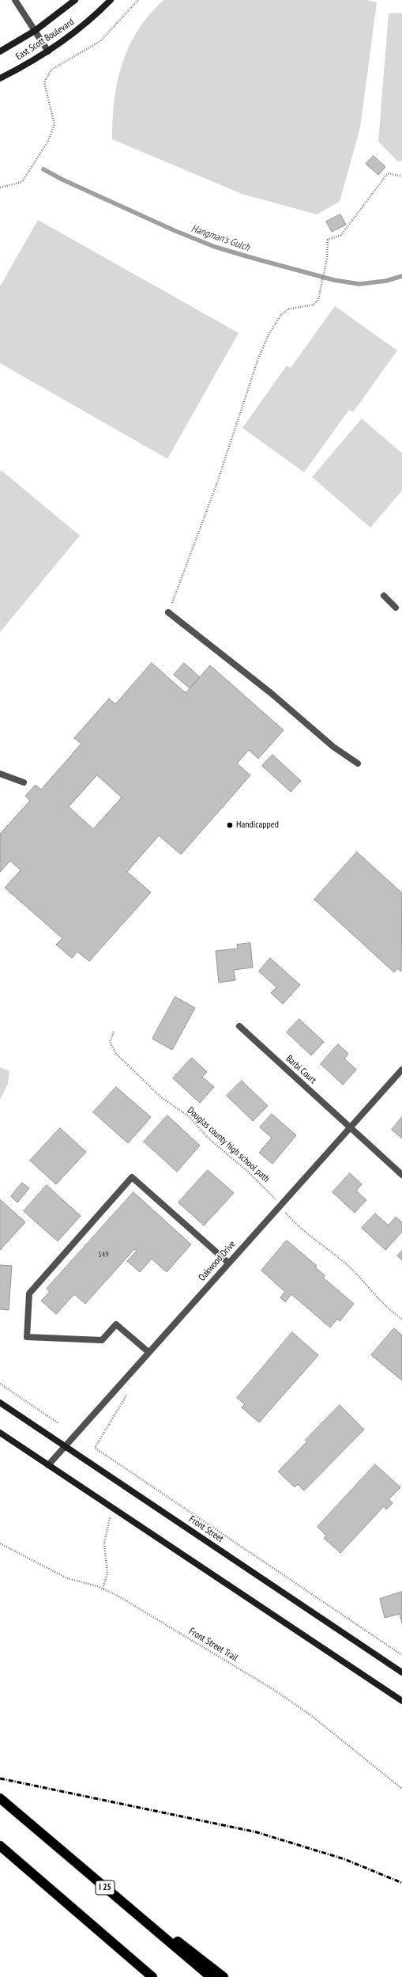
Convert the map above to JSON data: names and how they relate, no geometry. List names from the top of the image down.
{
  "streets": {
    "highway": ["I 25"],
    "main road": ["East Scott Boulevard", "Front Street"],
    "street": ["Barbi Court", "Oakwood Drive"],
    "path": ["Douglas county high school path", "Front Street Trail"]
  },
  "crossings": [
    ["Barbi Court", "Oakwood Drive"],
    ["Douglas county high school path", "Oakwood Drive"],
    ["Oakwood Drive", "Front Street"]
  ],
  "water": ["Hangman's Gulch"],
  "places": ["Handicapped"],
  "house_numbers": ["549"]
}
